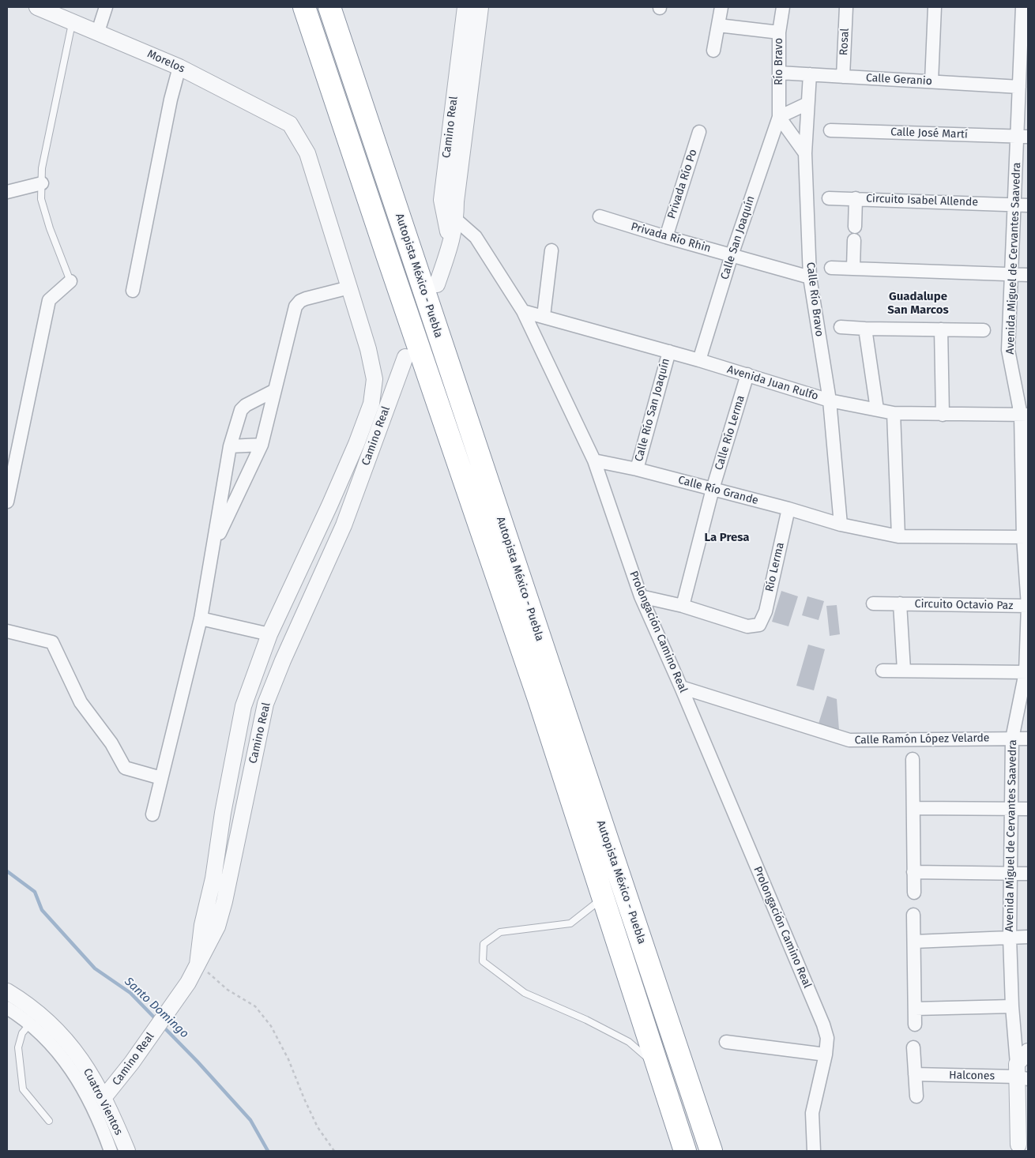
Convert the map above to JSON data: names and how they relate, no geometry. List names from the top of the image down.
{
  "streets": {
    "highway": ["Autopista México - Puebla"],
    "street": [
      "Rosal",
      "Morelos",
      "Río Bravo",
      "Calle Geranio",
      "Camino Real",
      "Calle José Martí",
      "Privada Río Po",
      "Circuito Isabel Allende",
      "Privada Río Rhin",
      "Calle San Joaquín",
      "Avenida Miguel de Cervantes Saavedra",
      "Calle Río Bravo",
      "Avenida Juan Rulfo",
      "Calle Río San Joaquín",
      "Calle Río Lerma",
      "Calle Río Grande",
      "Río Lerma",
      "Circuito Octavio Paz",
      "Prolongación Camino Real",
      "Calle Ramón López Velarde",
      "Halcones",
      "Cuatro Vientos"
    ]
  },
  "crossings": [
    ["Rosal", "Calle Geranio"],
    ["Río Bravo", "Calle Geranio"],
    ["Río Bravo", "Calle San Joaquín"],
    ["Calle Geranio", "Avenida Miguel de Cervantes Saavedra"],
    ["Calle Geranio", "Calle Río Bravo"],
    ["Camino Real", "Prolongación Camino Real"],
    ["Camino Real", "Cuatro Vientos"],
    ["Calle José Martí", "Avenida Miguel de Cervantes Saavedra"],
    ["Privada Río Po", "Privada Río Rhin"],
    ["Circuito Isabel Allende", "Avenida Miguel de Cervantes Saavedra"],
    ["Privada Río Rhin", "Calle San Joaquín"],
    ["Privada Río Rhin", "Calle Río Bravo"],
    ["Calle San Joaquín", "Avenida Juan Rulfo"],
    ["Avenida Miguel de Cervantes Saavedra", "Avenida Juan Rulfo"],
    ["Avenida Miguel de Cervantes Saavedra", "Calle Río Grande"],
    ["Avenida Miguel de Cervantes Saavedra", "Circuito Octavio Paz"],
    ["Avenida Miguel de Cervantes Saavedra", "Calle Ramón López Velarde"],
    ["Avenida Miguel de Cervantes Saavedra", "Halcones"],
    ["Calle Río Bravo", "Avenida Juan Rulfo"],
    ["Calle Río Bravo", "Calle Río Grande"],
    ["Avenida Juan Rulfo", "Calle Río San Joaquín"],
    ["Avenida Juan Rulfo", "Calle Río Lerma"],
    ["Avenida Juan Rulfo", "Prolongación Camino Real"],
    ["Calle Río San Joaquín", "Calle Río Grande"],
    ["Calle Río Lerma", "Calle Río Grande"],
    ["Calle Río Lerma", "Río Lerma"],
    ["Calle Río Grande", "Río Lerma"],
    ["Calle Río Grande", "Prolongación Camino Real"],
    ["Prolongación Camino Real", "Calle Ramón López Velarde"]
  ],
  "districts": ["Guadalupe San Marcos", "La Presa"],
  "water": ["Santo Domingo"]
}
